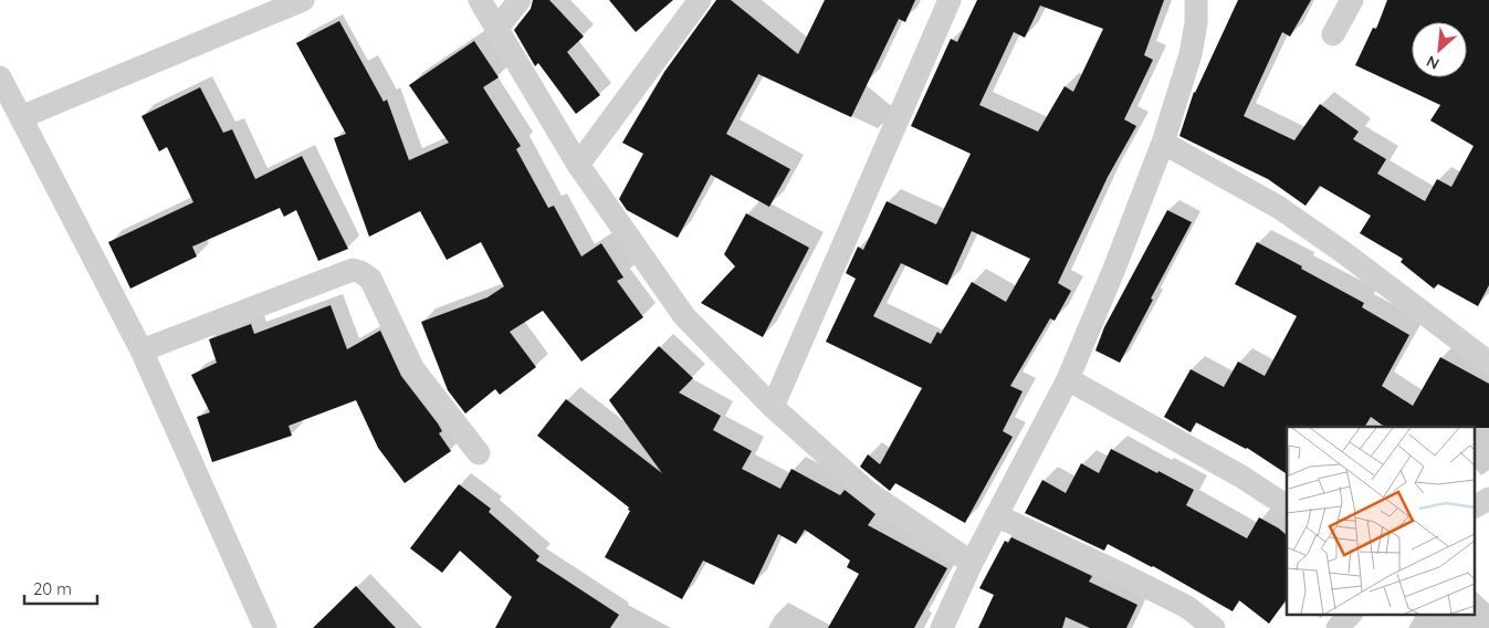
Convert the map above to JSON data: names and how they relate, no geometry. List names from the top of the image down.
{
  "scale_bar": "20 m",
  "north": "bottom left"
}
